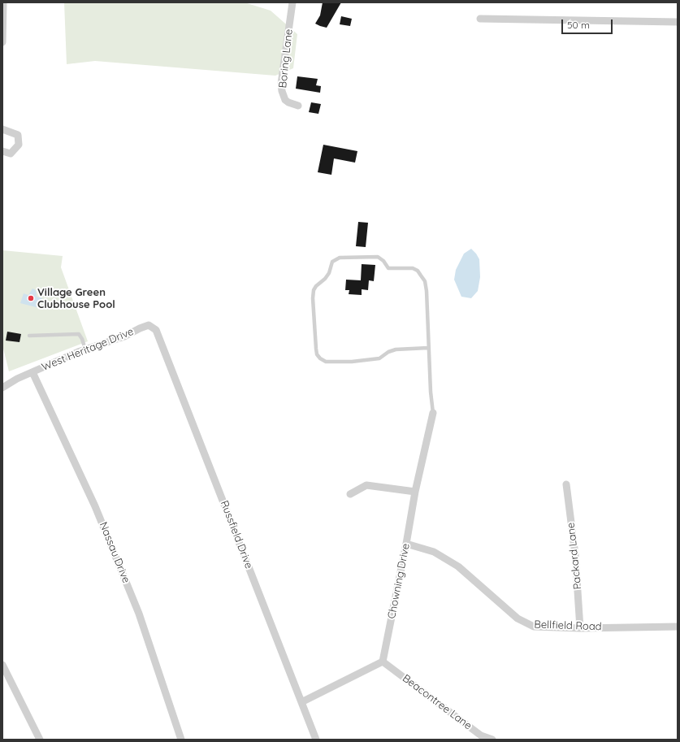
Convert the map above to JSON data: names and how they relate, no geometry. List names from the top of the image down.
{
  "streets": {
    "street": [
      "Boring Lane",
      "West Heritage Drive",
      "Russfield Drive",
      "Nassau Drive",
      "Packard Lane",
      "Chowning Drive",
      "Bellfield Road",
      "Beacontree Lane"
    ]
  },
  "crossings": [
    ["West Heritage Drive", "Russfield Drive"],
    ["West Heritage Drive", "Nassau Drive"],
    ["Packard Lane", "Bellfield Road"],
    ["Chowning Drive", "Bellfield Road"],
    ["Chowning Drive", "Beacontree Lane"]
  ],
  "places": ["Village Green Clubhouse Pool"],
  "scale_bar": "50 m"
}
